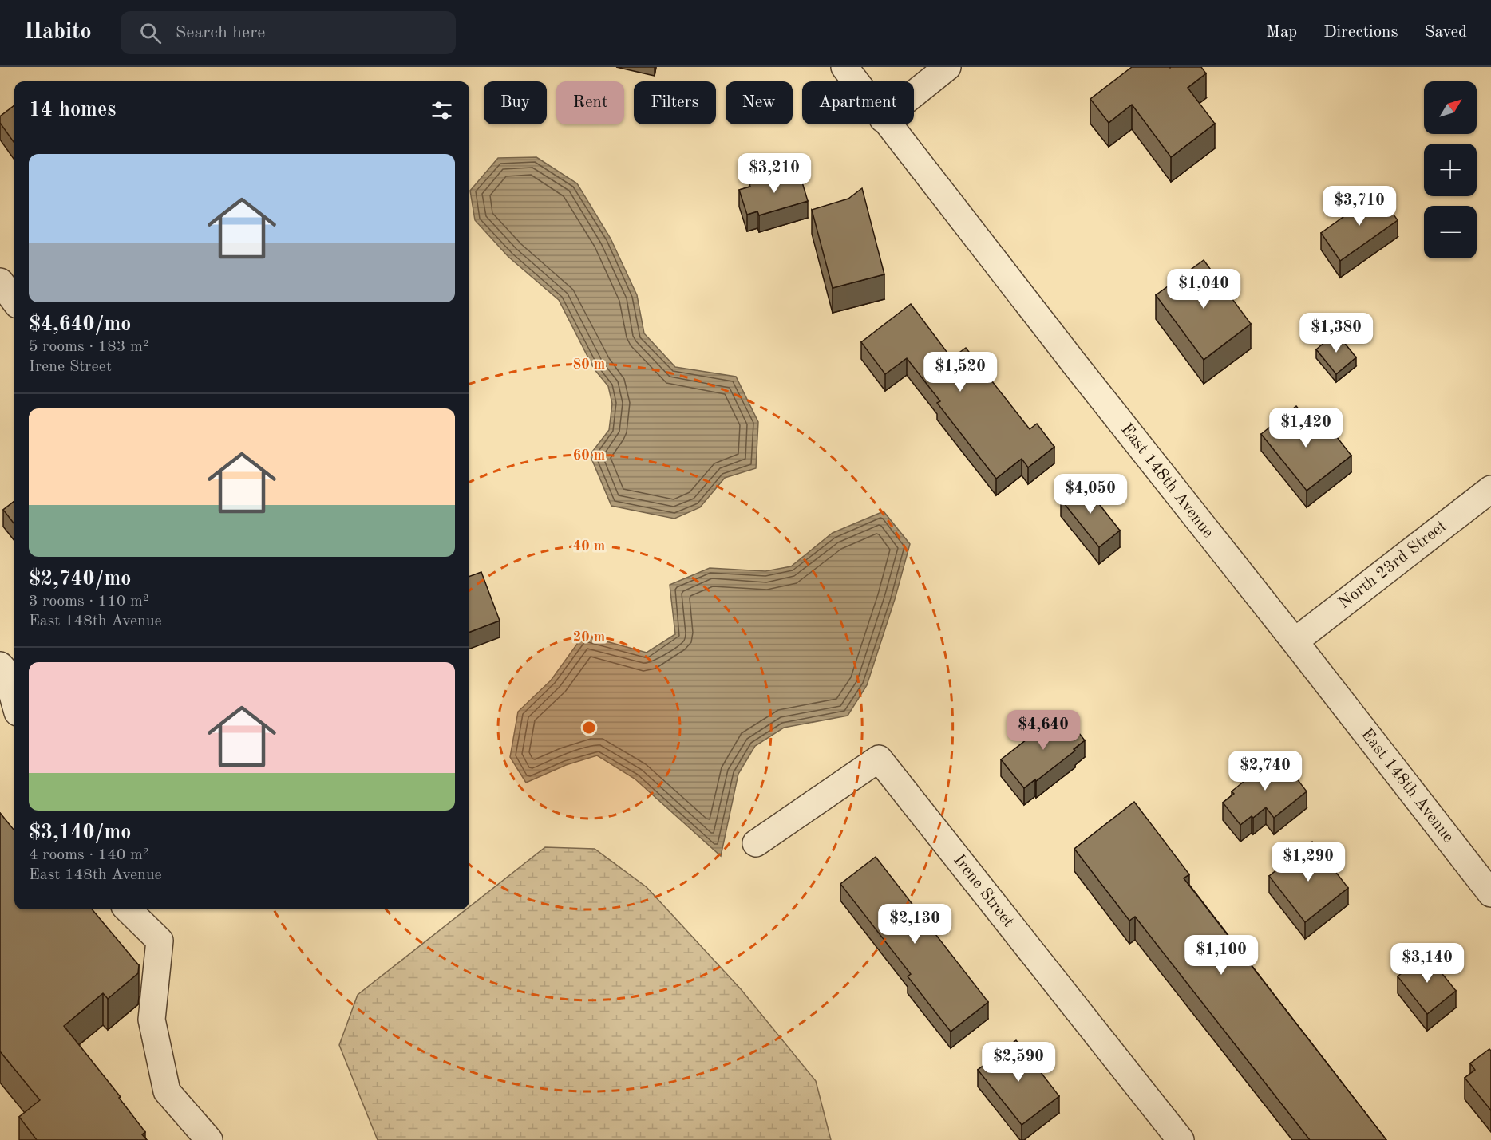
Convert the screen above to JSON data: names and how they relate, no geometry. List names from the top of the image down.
{
  "streets": {
    "street": ["East 148th Avenue", "North 23rd Street", "Irene Street"]
  },
  "crossings": [
    ["East 148th Avenue", "North 23rd Street"]
  ],
  "north": "top right",
  "page": {
    "header": "Habito",
    "search": "Search here",
    "nav": ["Map", "Directions", "Saved"],
    "map_buttons": ["+", "−"],
    "chip": [
      "Buy",
      "Rent",
      "Filters",
      "New",
      "Apartment"
    ],
    "heading": "14 homes",
    "list": [
      {
        "name": "$4,640/mo",
        "note": "5 rooms · 183 m² · Irene Street"
      },
      {
        "name": "$2,740/mo",
        "note": "3 rooms · 110 m² · East 148th Avenue"
      },
      {
        "name": "$3,140/mo",
        "note": "4 rooms · 140 m² · East 148th Avenue"
      }
    ],
    "price": [
      "$3,210",
      "$3,710",
      "$1,040",
      "$1,380",
      "$1,520",
      "$1,420",
      "$4,050",
      "$4,640",
      "$2,740",
      "$1,290",
      "$2,130",
      "$1,100",
      "$3,140",
      "$2,590"
    ]
  },
  "rings": [
    "80 m",
    "60 m",
    "40 m",
    "20 m"
  ]
}
